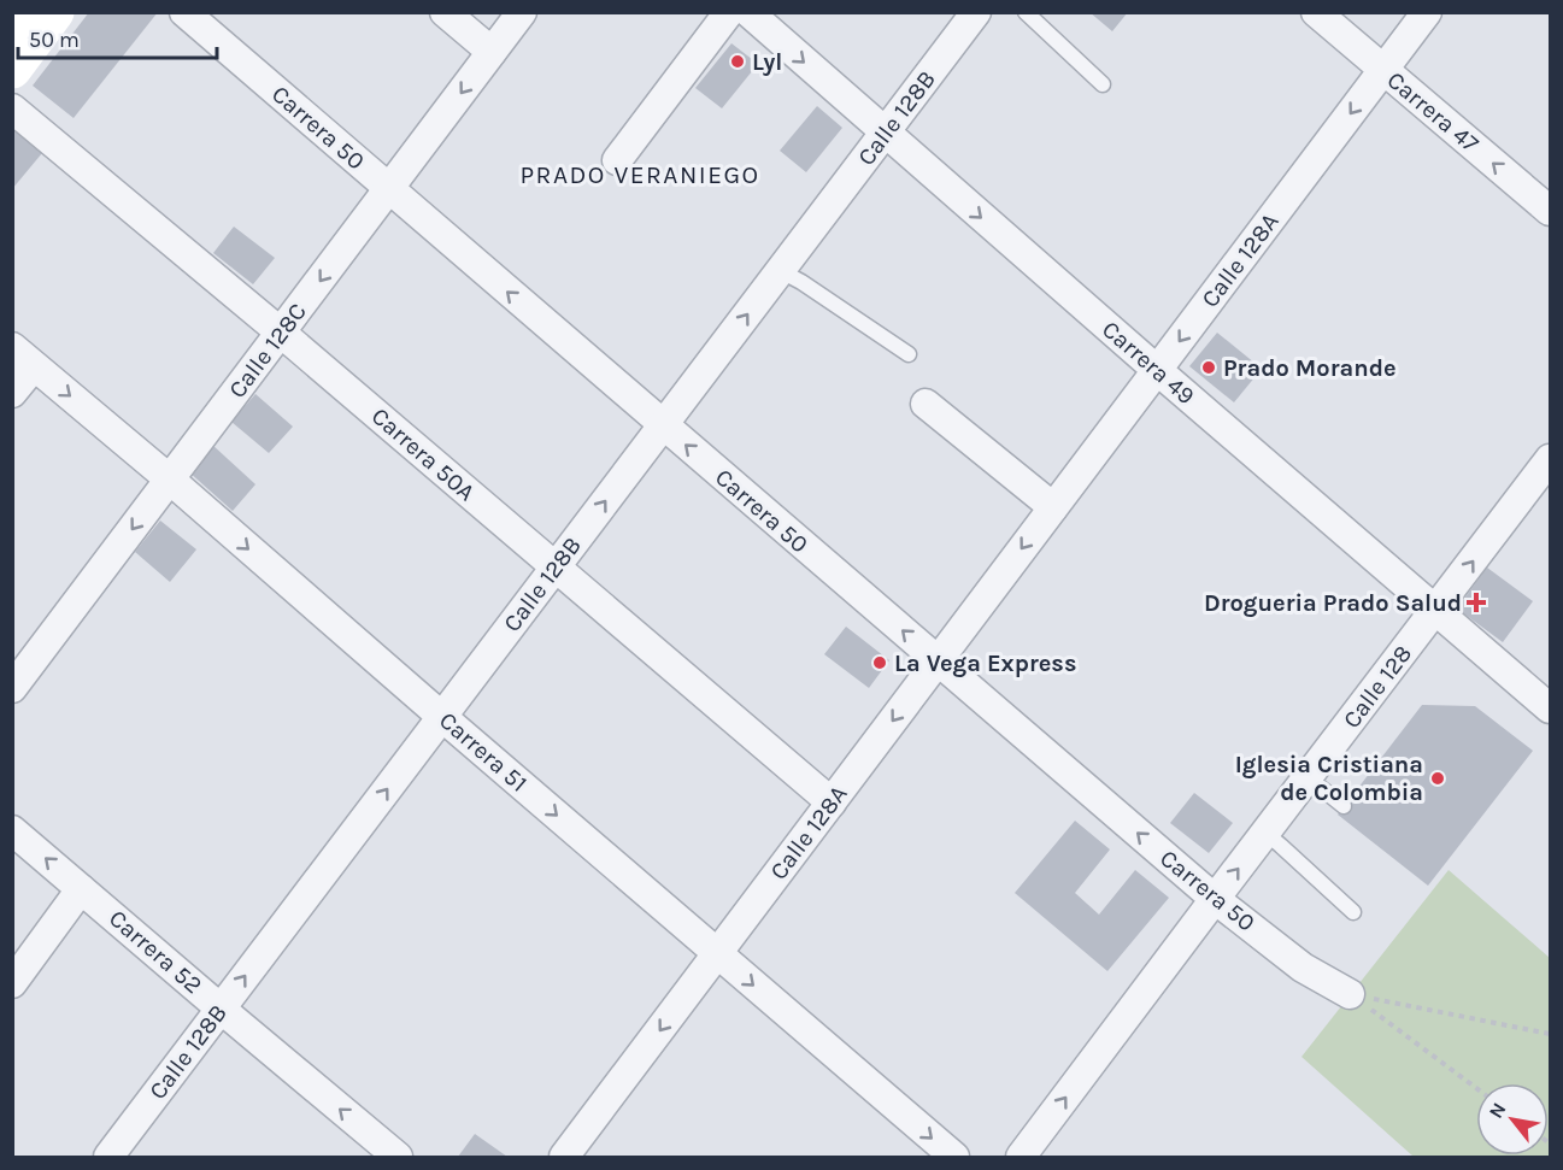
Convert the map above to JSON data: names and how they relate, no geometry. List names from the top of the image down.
{
  "streets": {
    "street": [
      "Carrera 47",
      "Calle 128B",
      "Carrera 50",
      "Calle 128A",
      "Calle 128C",
      "Carrera 49",
      "Carrera 50A",
      "Calle 128",
      "Carrera 51",
      "Carrera 52"
    ]
  },
  "crossings": [
    ["Carrera 47", "Calle 128A"],
    ["Calle 128B", "Carrera 50"],
    ["Calle 128B", "Carrera 49"],
    ["Calle 128B", "Carrera 50A"],
    ["Calle 128B", "Carrera 51"],
    ["Calle 128B", "Carrera 52"],
    ["Carrera 50", "Calle 128A"],
    ["Carrera 50", "Calle 128C"],
    ["Carrera 50", "Calle 128"],
    ["Calle 128A", "Carrera 49"],
    ["Calle 128A", "Carrera 50A"],
    ["Calle 128A", "Carrera 51"],
    ["Calle 128C", "Carrera 50A"],
    ["Calle 128C", "Carrera 51"],
    ["Carrera 49", "Calle 128"]
  ],
  "one_way": [
    "Carrera 47",
    "Calle 128B",
    "Carrera 50",
    "Calle 128A",
    "Calle 128C",
    "Carrera 49",
    "Calle 128",
    "Carrera 51",
    "Carrera 52"
  ],
  "districts": ["PRADO VERANIEGO"],
  "places": {
    "other": [
      "Lyl",
      "Prado Morande",
      "La Vega Express",
      "Iglesia Cristiana de Colombia"
    ],
    "health": ["Drogueria Prado Salud"]
  },
  "scale_bar": "50 m",
  "north": "top left"
}
